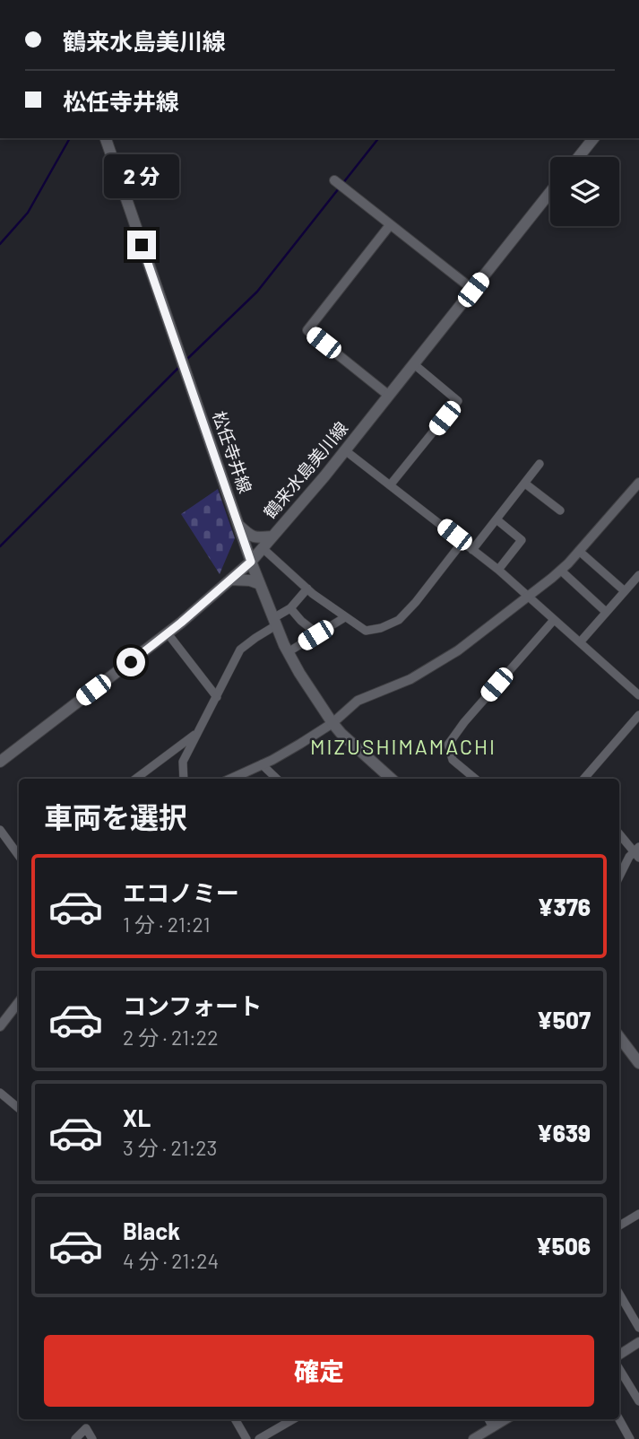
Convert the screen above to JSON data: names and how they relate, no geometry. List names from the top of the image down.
{
  "streets": {
    "main road": ["松任寺井線", "鶴来水島美川線"]
  },
  "crossings": [
    ["松任寺井線", "鶴来水島美川線"]
  ],
  "districts": ["MIZUSHIMAMACHI"],
  "page": {
    "banner": ["鶴来水島美川線", "松任寺井線"],
    "bubble": "2 分",
    "heading": "車両を選択",
    "list": [
      {
        "name": "エコノミー",
        "note": "1 分 · 21:21",
        "value": "¥376"
      },
      {
        "name": "コンフォート",
        "note": "2 分 · 21:22",
        "value": "¥507"
      },
      {
        "name": "XL",
        "note": "3 分 · 21:23",
        "value": "¥639"
      },
      {
        "name": "Black",
        "note": "4 分 · 21:24",
        "value": "¥506"
      }
    ],
    "buttons": "確定"
  }
}
